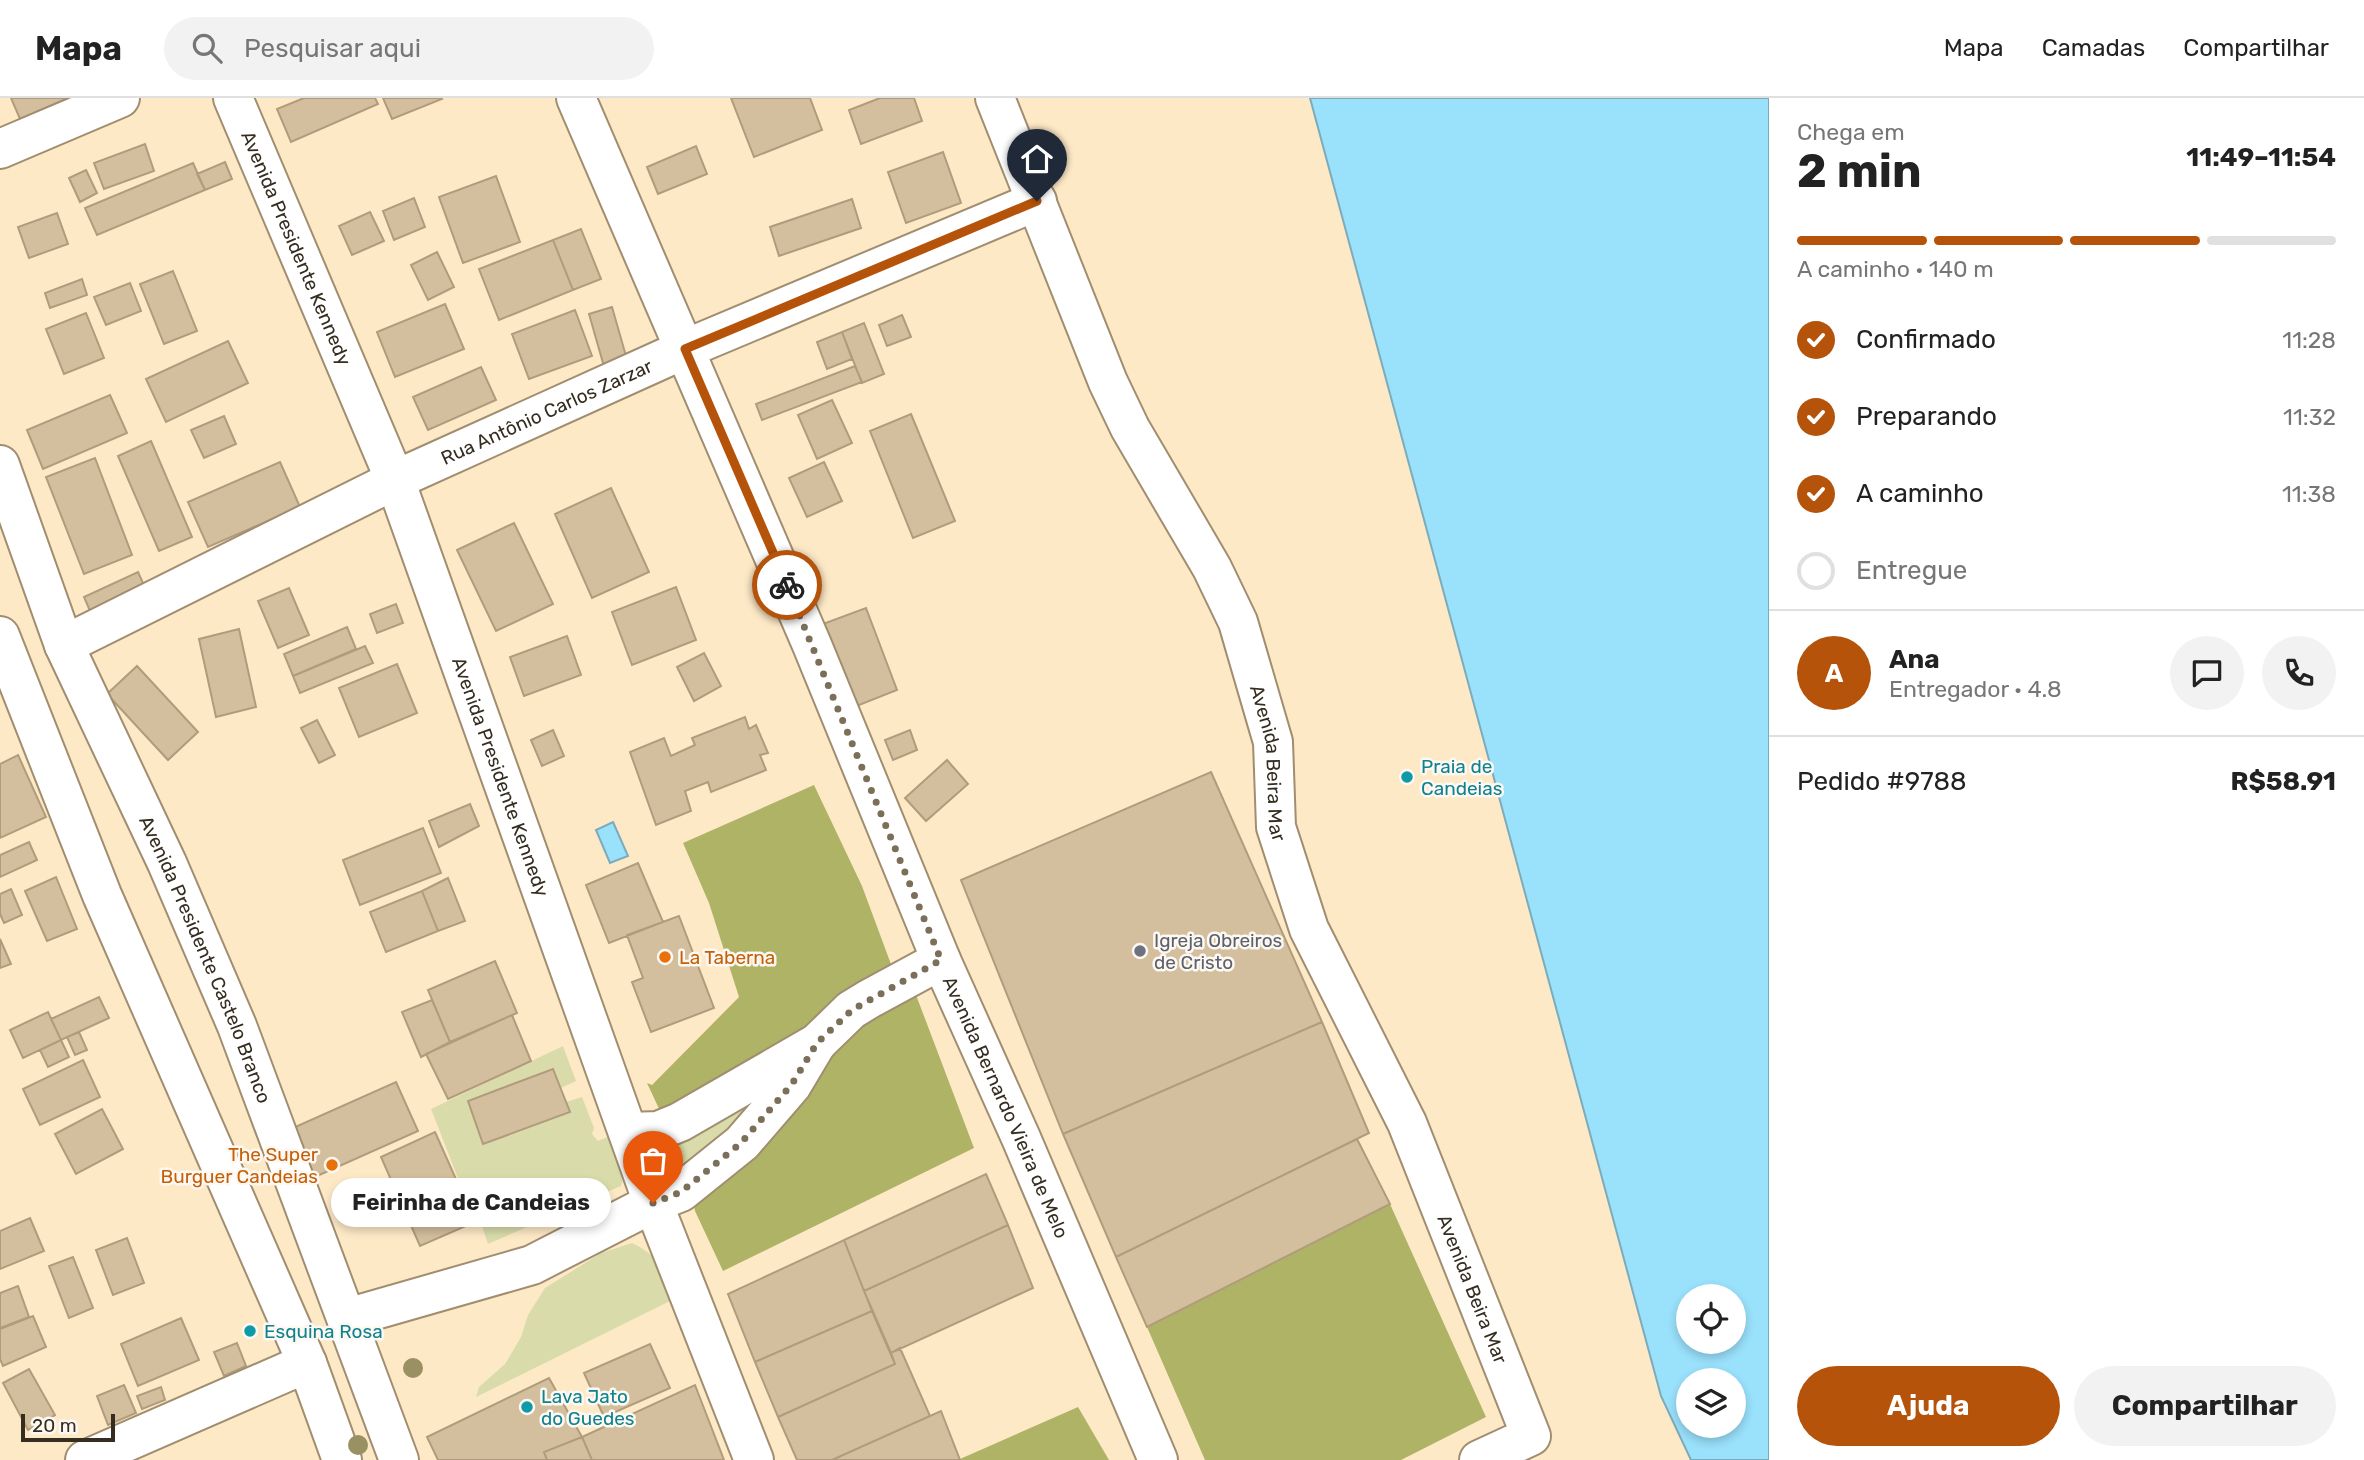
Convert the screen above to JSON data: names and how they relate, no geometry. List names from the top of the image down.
{
  "streets": {
    "street": [
      "Avenida Presidente Kennedy",
      "Rua Antônio Carlos Zarzar",
      "Avenida Beira Mar",
      "Avenida Presidente Castelo Branco",
      "Avenida Bernardo Vieira de Melo"
    ]
  },
  "crossings": [
    ["Avenida Presidente Kennedy", "Rua Antônio Carlos Zarzar"],
    ["Rua Antônio Carlos Zarzar", "Avenida Beira Mar"],
    ["Rua Antônio Carlos Zarzar", "Avenida Presidente Castelo Branco"],
    ["Rua Antônio Carlos Zarzar", "Avenida Bernardo Vieira de Melo"]
  ],
  "places": [
    "Praia de Candeias",
    "Igreja Obreiros de Cristo",
    "La Taberna",
    "The Super Burguer Candeias",
    "Feirinha de Candeias",
    "Esquina Rosa",
    "Lava Jato do Guedes"
  ],
  "scale_bar": "20 m",
  "page": {
    "header": "Mapa",
    "search": "Pesquisar aqui",
    "nav": ["Mapa", "Camadas", "Compartilhar"],
    "heading": ["2 min", "Chega em", "11:49–11:54"],
    "panel": [
      "Ana",
      "Entregador · 4.8",
      "Pedido #9788",
      "R$58.91"
    ],
    "bar": "A caminho · 140 m",
    "list": [
      ["Confirmado", "11:28"],
      ["Preparando", "11:32"],
      ["A caminho", "11:38"],
      "Entregue"
    ],
    "round": "A",
    "bubble": "Feirinha de Candeias",
    "buttons": ["Ajuda", "Compartilhar"],
    "scale": "20 m"
  }
}
